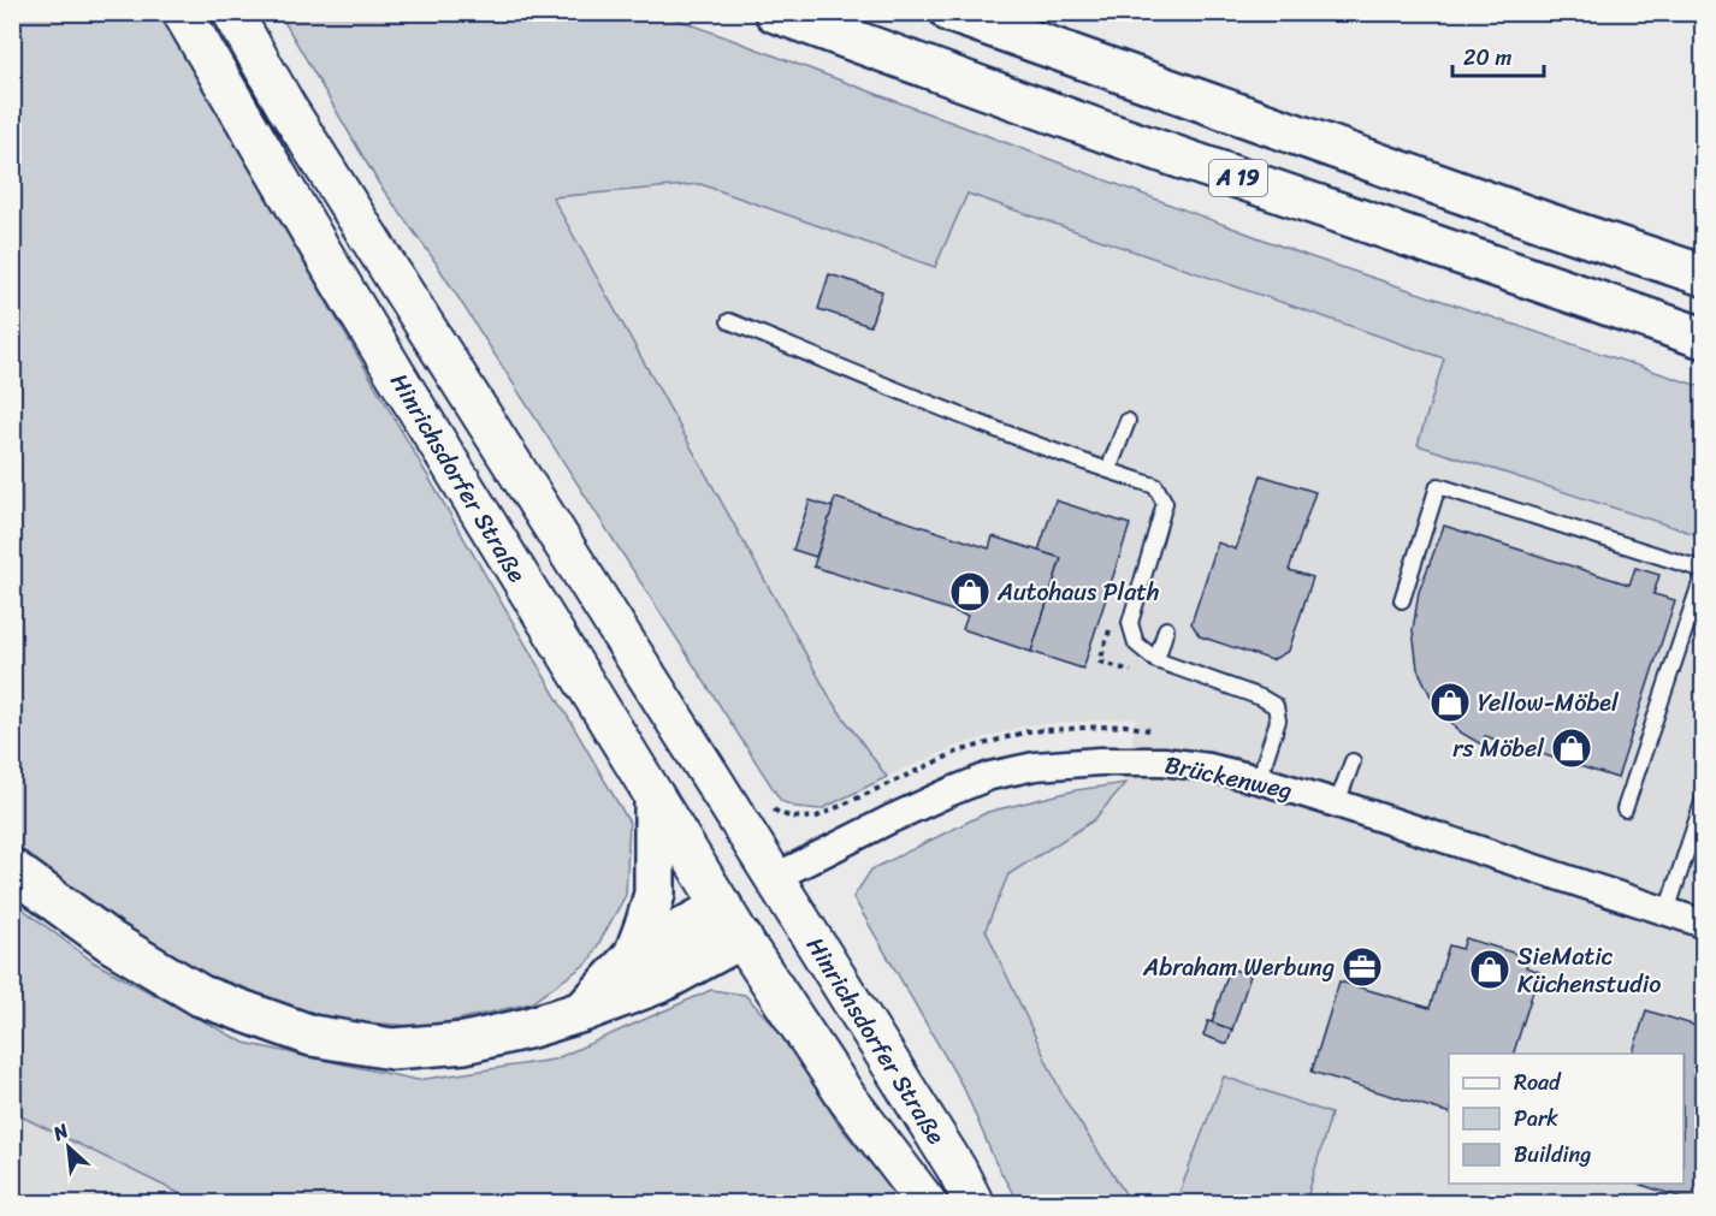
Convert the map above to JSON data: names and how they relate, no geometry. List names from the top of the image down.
{
  "streets": {
    "highway": ["A 19"],
    "main road": ["Hinrichsdorfer Straße", "Brückenweg"]
  },
  "crossings": [
    ["Hinrichsdorfer Straße", "Brückenweg"]
  ],
  "places": {
    "shop": [
      "Autohaus Plath",
      "Yellow-Möbel",
      "rs Möbel",
      "SieMatic Küchenstudio"
    ],
    "office": ["Abraham Werbung"]
  },
  "legend": ["Road", "Park", "Building"],
  "scale_bar": "20 m",
  "north": "top left"
}
